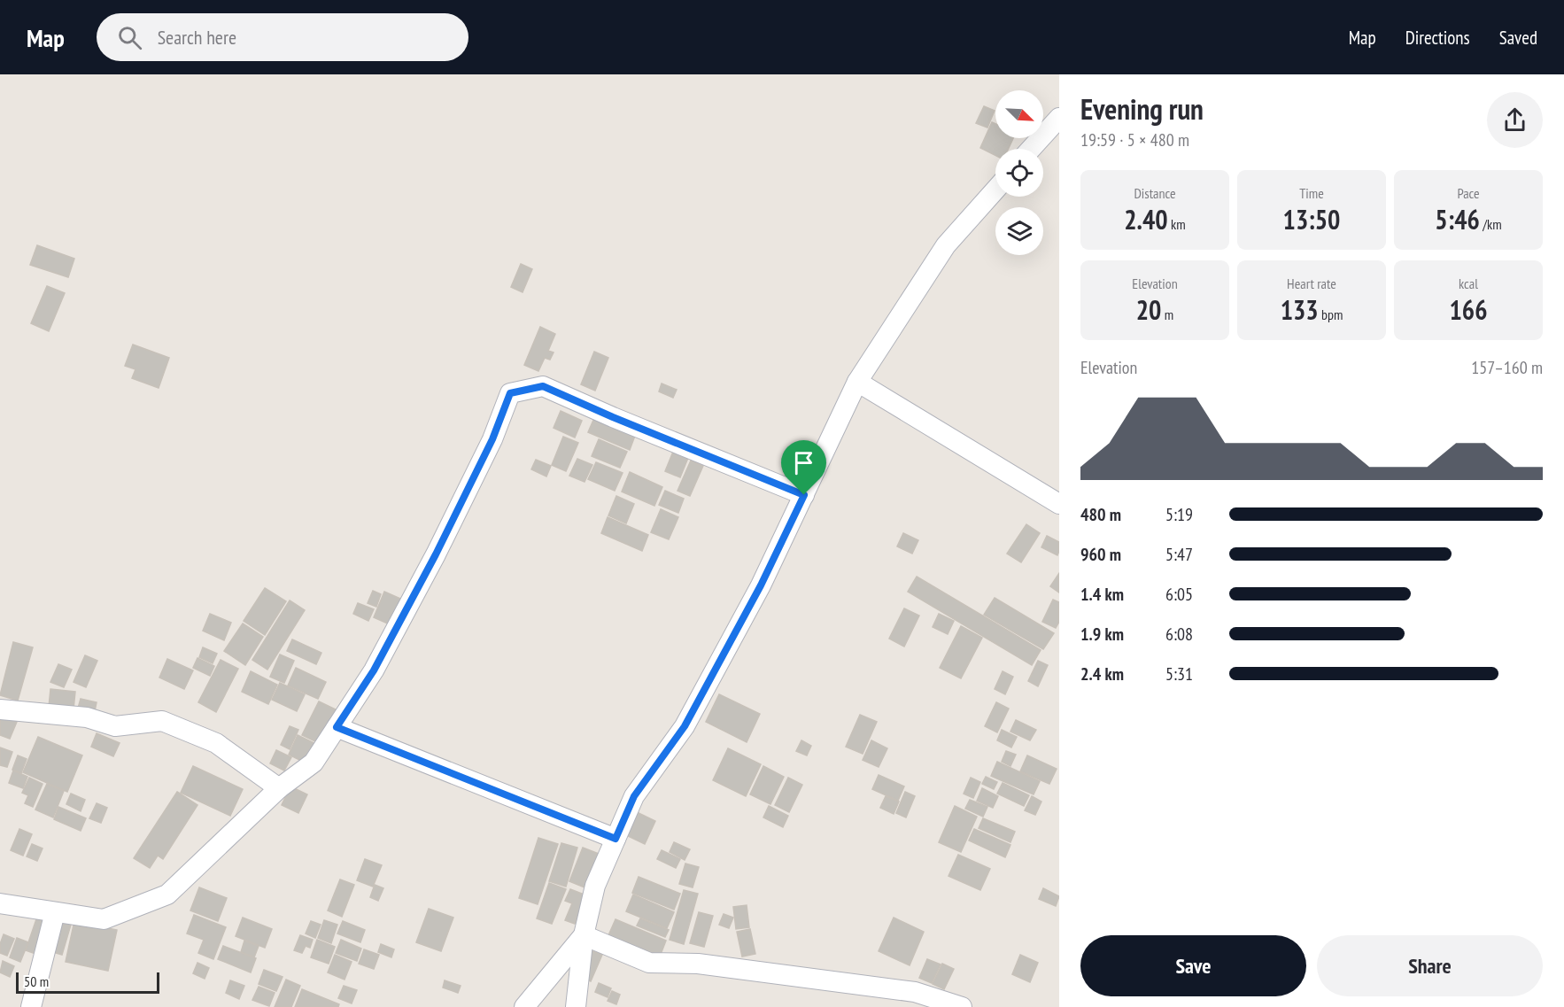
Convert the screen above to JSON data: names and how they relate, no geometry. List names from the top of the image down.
{
  "scale_bar": "50 m",
  "north": "bottom right",
  "page": {
    "header": "Map",
    "search": "Search here",
    "nav": ["Map", "Directions", "Saved"],
    "heading": ["Evening run", "19:59 · 5 × 480 m"],
    "stats": [
      ["Distance", "2.40 km"],
      ["Time", "13:50"],
      ["Pace", "5:46 /km"],
      ["Elevation", "20 m"],
      ["Heart rate", "133 bpm"],
      ["kcal", "166"]
    ],
    "chart": ["Elevation", "157–160 m"],
    "list": [
      {
        "name": "480 m",
        "note": "5:19"
      },
      {
        "name": "960 m",
        "note": "5:47"
      },
      {
        "name": "1.4 km",
        "note": "6:05"
      },
      {
        "name": "1.9 km",
        "note": "6:08"
      },
      {
        "name": "2.4 km",
        "note": "5:31"
      }
    ],
    "buttons": ["Save", "Share"],
    "scale": "50 m"
  }
}
